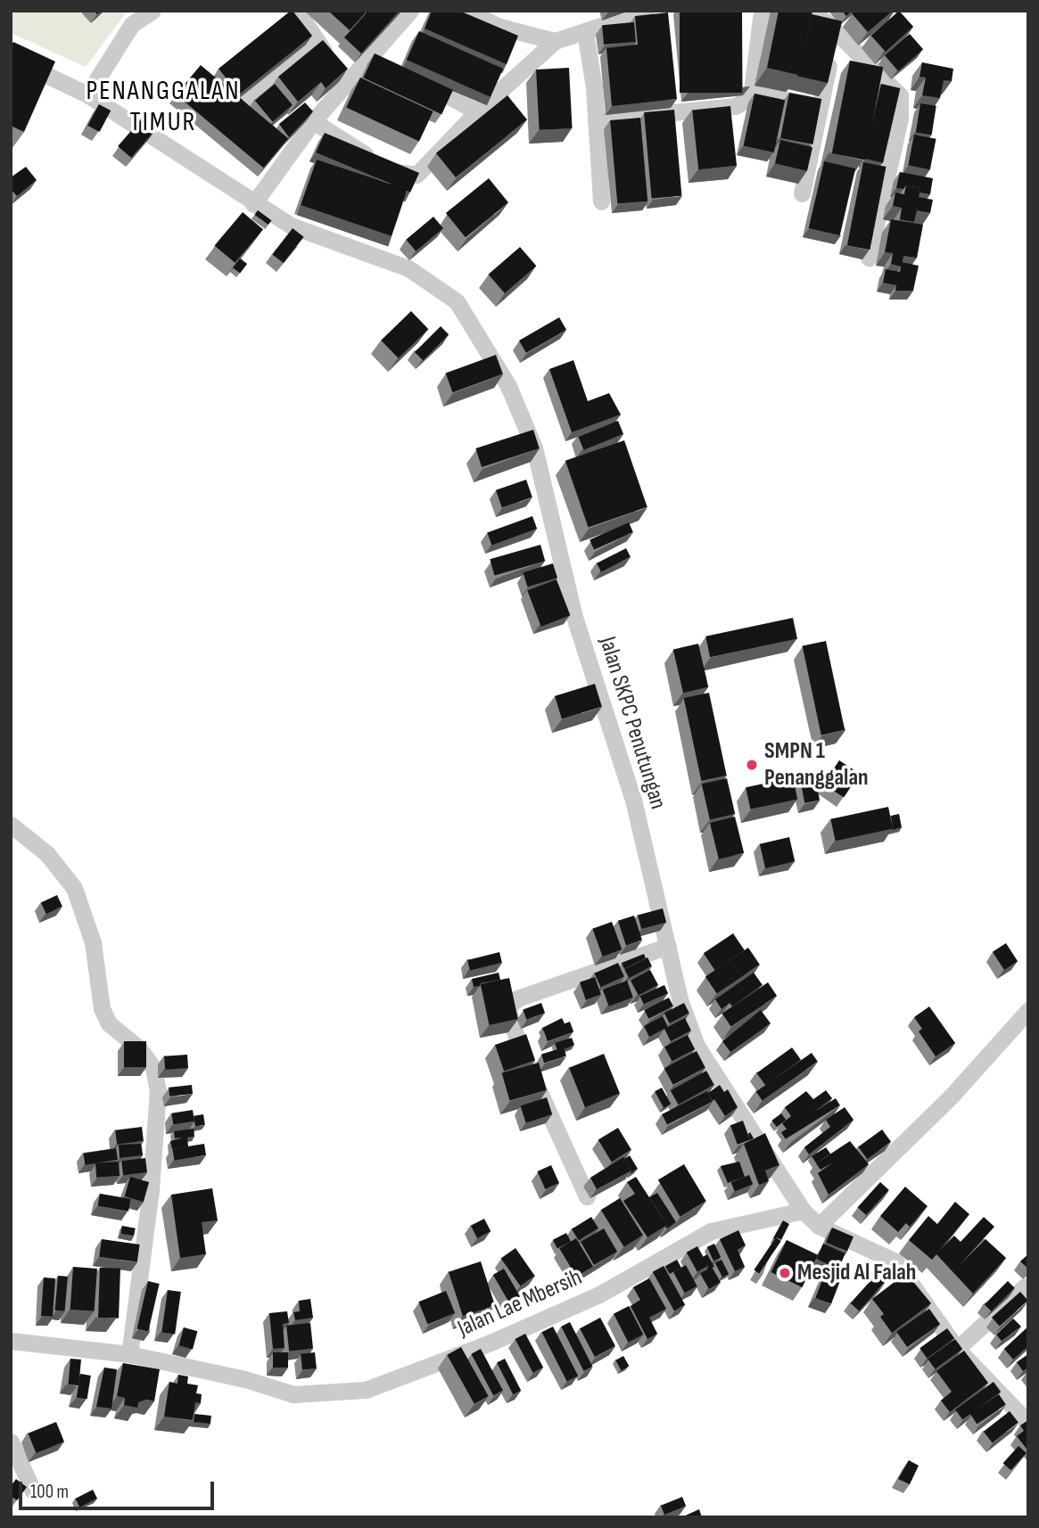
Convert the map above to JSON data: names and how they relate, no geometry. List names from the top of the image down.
{
  "streets": {
    "street": ["Jalan SKPC Penutungan", "Jalan Lae Mbersih"]
  },
  "crossings": [
    ["Jalan SKPC Penutungan", "Jalan Lae Mbersih"]
  ],
  "districts": ["PENANGGALAN TIMUR"],
  "places": ["SMPN 1 Penanggalan", "Mesjid Al Falah"],
  "scale_bar": "100 m"
}
